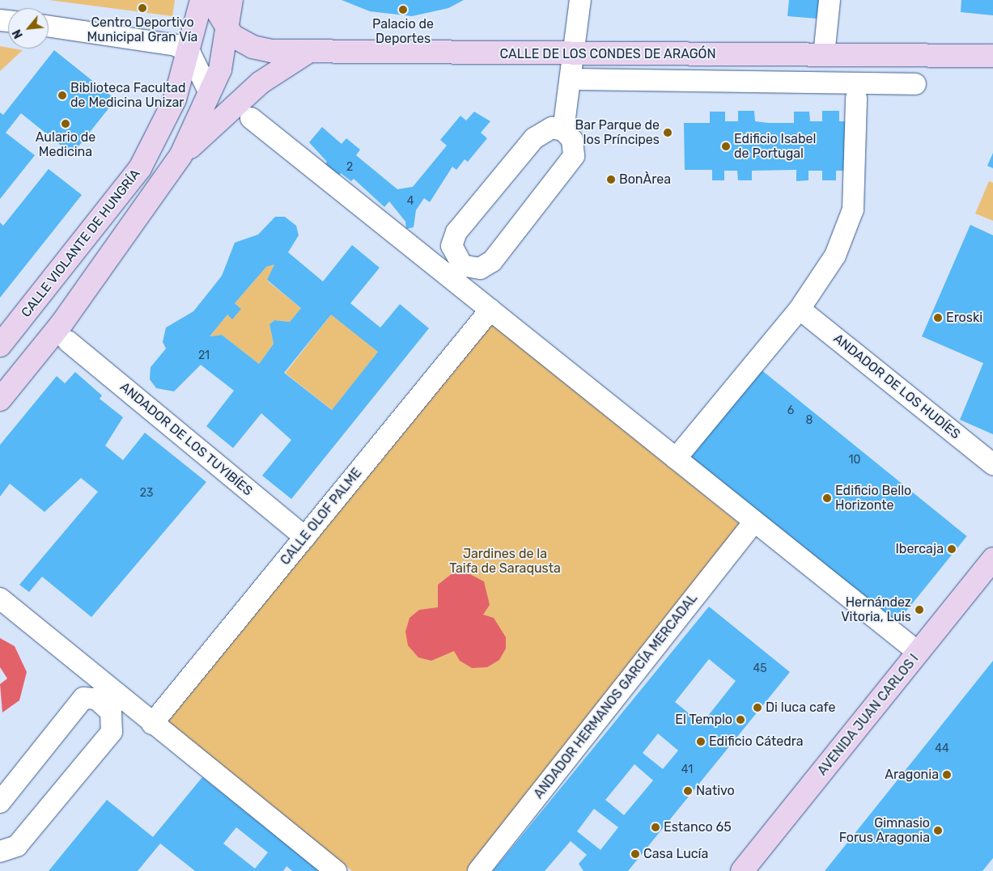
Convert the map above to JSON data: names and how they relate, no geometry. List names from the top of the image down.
{
  "streets": {
    "street": [
      "CALLE DE LOS CONDES DE ARAGÓN",
      "CALLE VIOLANTE DE HUNGRÍA",
      "ANDADOR DE LOS HUDÍES",
      "ANDADOR DE LOS TUYIBÍES",
      "CALLE OLOF PALME",
      "ANDADOR HERMANOS GARCÍA MERCADAL",
      "AVENIDA JUAN CARLOS I"
    ]
  },
  "crossings": [
    ["ANDADOR DE LOS TUYIBÍES", "CALLE OLOF PALME"]
  ],
  "parks": ["Jardines de la Taifa de Saraqusta"],
  "places": [
    "Centro Deportivo Municipal Gran Vía",
    "Palacio de Deportes",
    "Biblioteca Facultad de Medicina Unizar",
    "Aulario de Medicina",
    "Bar Parque de los Príncipes",
    "Edificio Isabel de Portugal",
    "BonÀrea",
    "Eroski",
    "Edificio Bello Horizonte",
    "Ibercaja",
    "Hernández Vitoria, Luis",
    "Di luca cafe",
    "El Templo",
    "Edificio Cátedra",
    "Aragonia",
    "Nativo",
    "Estanco 65",
    "Gimnasio Forus Aragonia",
    "Casa Lucía"
  ],
  "house_numbers": [
    "2",
    "4",
    "21",
    "6",
    "8",
    "10",
    "23",
    "45",
    "44",
    "41"
  ],
  "north": "bottom left"
}
